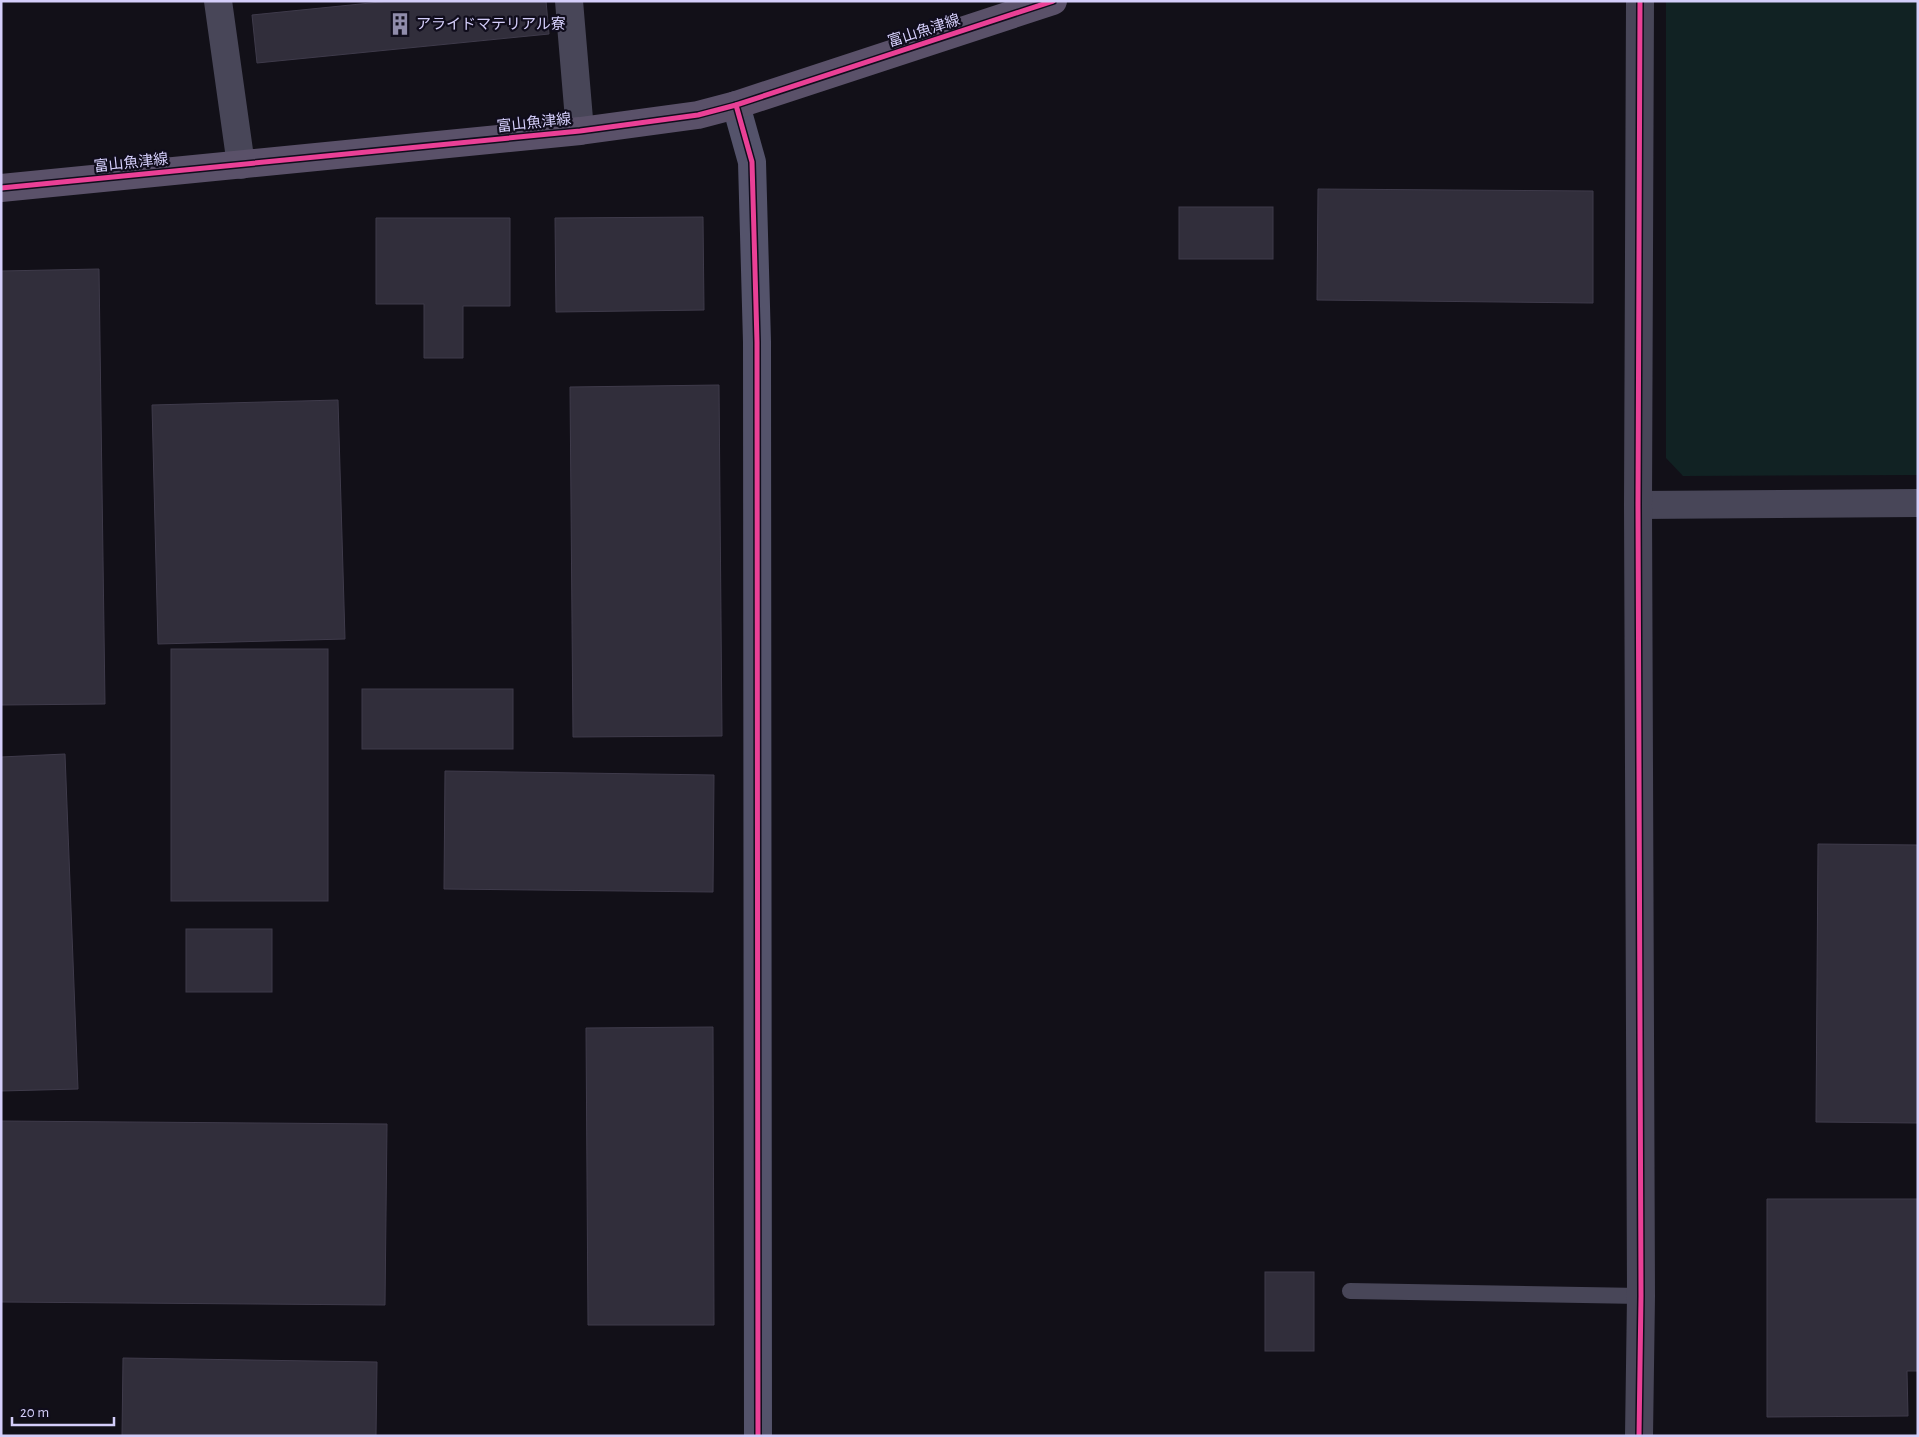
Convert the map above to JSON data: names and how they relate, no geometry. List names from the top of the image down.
{
  "streets": {
    "main road": ["富山魚津線"]
  },
  "places": {
    "building": ["アライドマテリアル寮"]
  },
  "scale_bar": "20 m"
}
